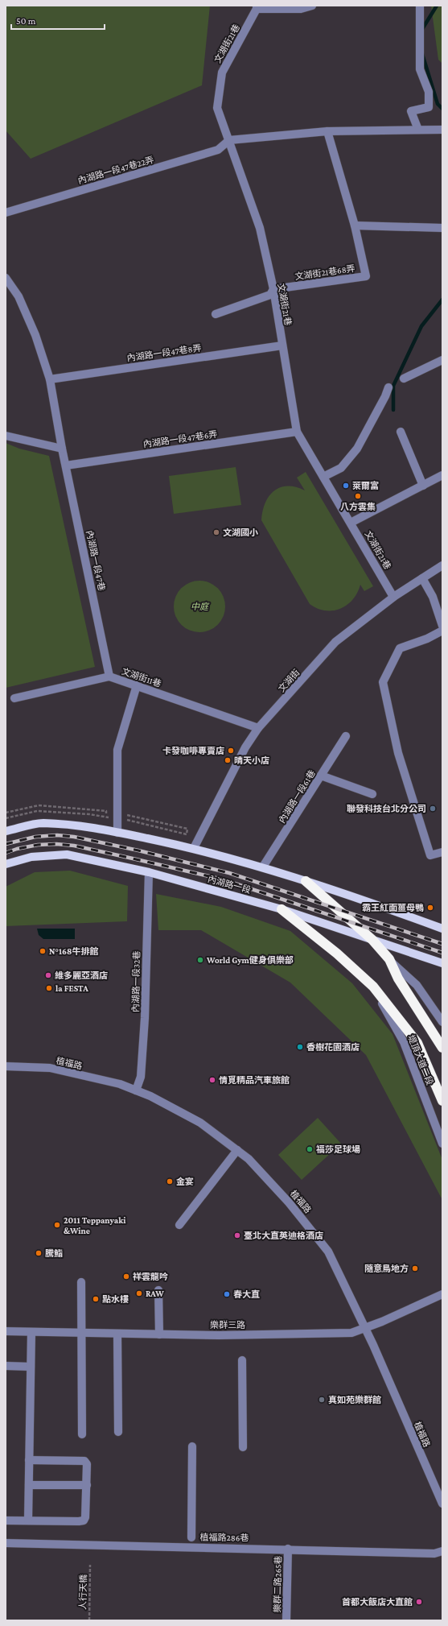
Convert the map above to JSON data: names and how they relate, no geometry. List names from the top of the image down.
{
  "streets": {
    "highway": ["堤頂大道二段"],
    "main road": ["內湖路一段"],
    "street": [
      "文湖街21巷",
      "內湖路一段47巷22弄",
      "文湖街21巷68弄",
      "內湖路一段47巷8弄",
      "內湖路一段47巷6弄",
      "內湖路一段47巷",
      "文湖街11巷",
      "文湖街",
      "內湖路一段61巷",
      "內湖路一段32巷",
      "植福路",
      "樂群三路",
      "植福路286巷",
      "樂群二路265巷"
    ],
    "path": ["人行天橋"]
  },
  "crossings": [
    ["文湖街21巷", "內湖路一段47巷22弄"],
    ["文湖街21巷", "文湖街21巷68弄"],
    ["文湖街21巷", "內湖路一段47巷8弄"],
    ["文湖街21巷", "內湖路一段47巷6弄"],
    ["文湖街21巷", "文湖街"],
    ["內湖路一段47巷8弄", "內湖路一段47巷"],
    ["內湖路一段47巷6弄", "內湖路一段47巷"],
    ["內湖路一段47巷", "文湖街11巷"],
    ["文湖街11巷", "文湖街"],
    ["內湖路一段", "內湖路一段32巷"],
    ["內湖路一段", "堤頂大道二段"],
    ["內湖路一段32巷", "植福路"],
    ["植福路", "樂群三路"],
    ["植福路286巷", "樂群二路265巷"]
  ],
  "parks": ["中庭"],
  "places": [
    "萊爾富",
    "八方雲集",
    "文湖國小",
    "卡發咖啡專賣店",
    "晴天小店",
    "聯發科技台北分公司",
    "霸王紅面薑母鴨",
    "N°168牛排館",
    "World Gym健身俱樂部",
    "維多麗亞酒店",
    "la FESTA",
    "香樹花園酒店",
    "情覓精品汽車旅館",
    "福莎足球場",
    "金宴",
    "2011 Teppanyaki &Wine",
    "臺北大直英迪格酒店",
    "騰鮨",
    "隨意鳥地方",
    "祥雲龍吟",
    "RAW",
    "春大直",
    "點水樓",
    "真如苑樂群館",
    "首都大飯店大直館"
  ],
  "scale_bar": "50 m"
}
